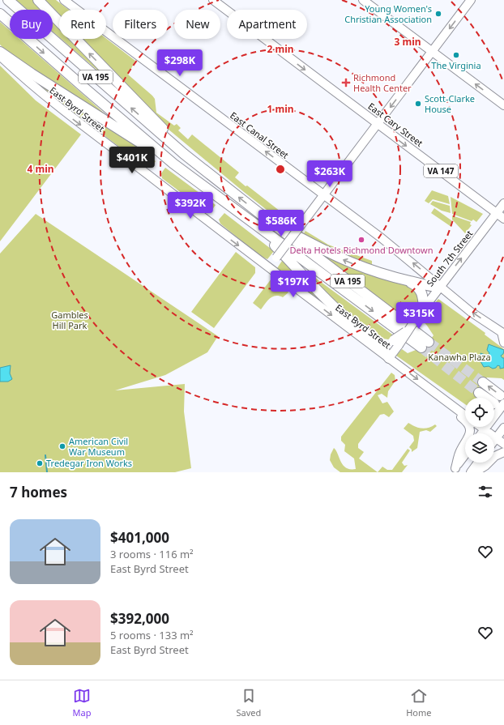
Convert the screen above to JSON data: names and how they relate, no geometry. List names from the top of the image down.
{
  "streets": {
    "highway": ["VA 195"],
    "main road": [
      "East Byrd Street",
      "East Cary Street",
      "East Canal Street",
      "VA 147",
      "South 7th Street"
    ]
  },
  "crossings": [
    ["East Cary Street", "South 7th Street"],
    ["East Canal Street", "South 7th Street"]
  ],
  "one_way": [
    "East Byrd Street",
    "East Cary Street",
    "East Canal Street",
    "South 7th Street"
  ],
  "parks": ["Gambles Hill Park", "Kanawha Plaza"],
  "places": {
    "other": [
      "Young Women's Christian Association",
      "The Virginia",
      "Scott-Clarke House",
      "Delta Hotels Richmond Downtown",
      "American Civil War Museum",
      "Tredegar Iron Works"
    ],
    "health": ["Richmond Health Center"]
  },
  "page": {
    "chip": [
      "Buy",
      "Rent",
      "Filters",
      "New",
      "Apartment"
    ],
    "price": [
      "$298K",
      "$401K",
      "$263K",
      "$392K",
      "$586K",
      "$197K",
      "$315K"
    ],
    "heading": "7 homes",
    "list": [
      {
        "name": "$401,000",
        "note": "3 rooms · 116 m² · East Byrd Street"
      },
      {
        "name": "$392,000",
        "note": "5 rooms · 133 m² · East Byrd Street"
      }
    ],
    "tabs": ["Map", "Saved", "Home"]
  },
  "rings": [
    "3 min",
    "2 min",
    "1 min",
    "4 min"
  ]
}
